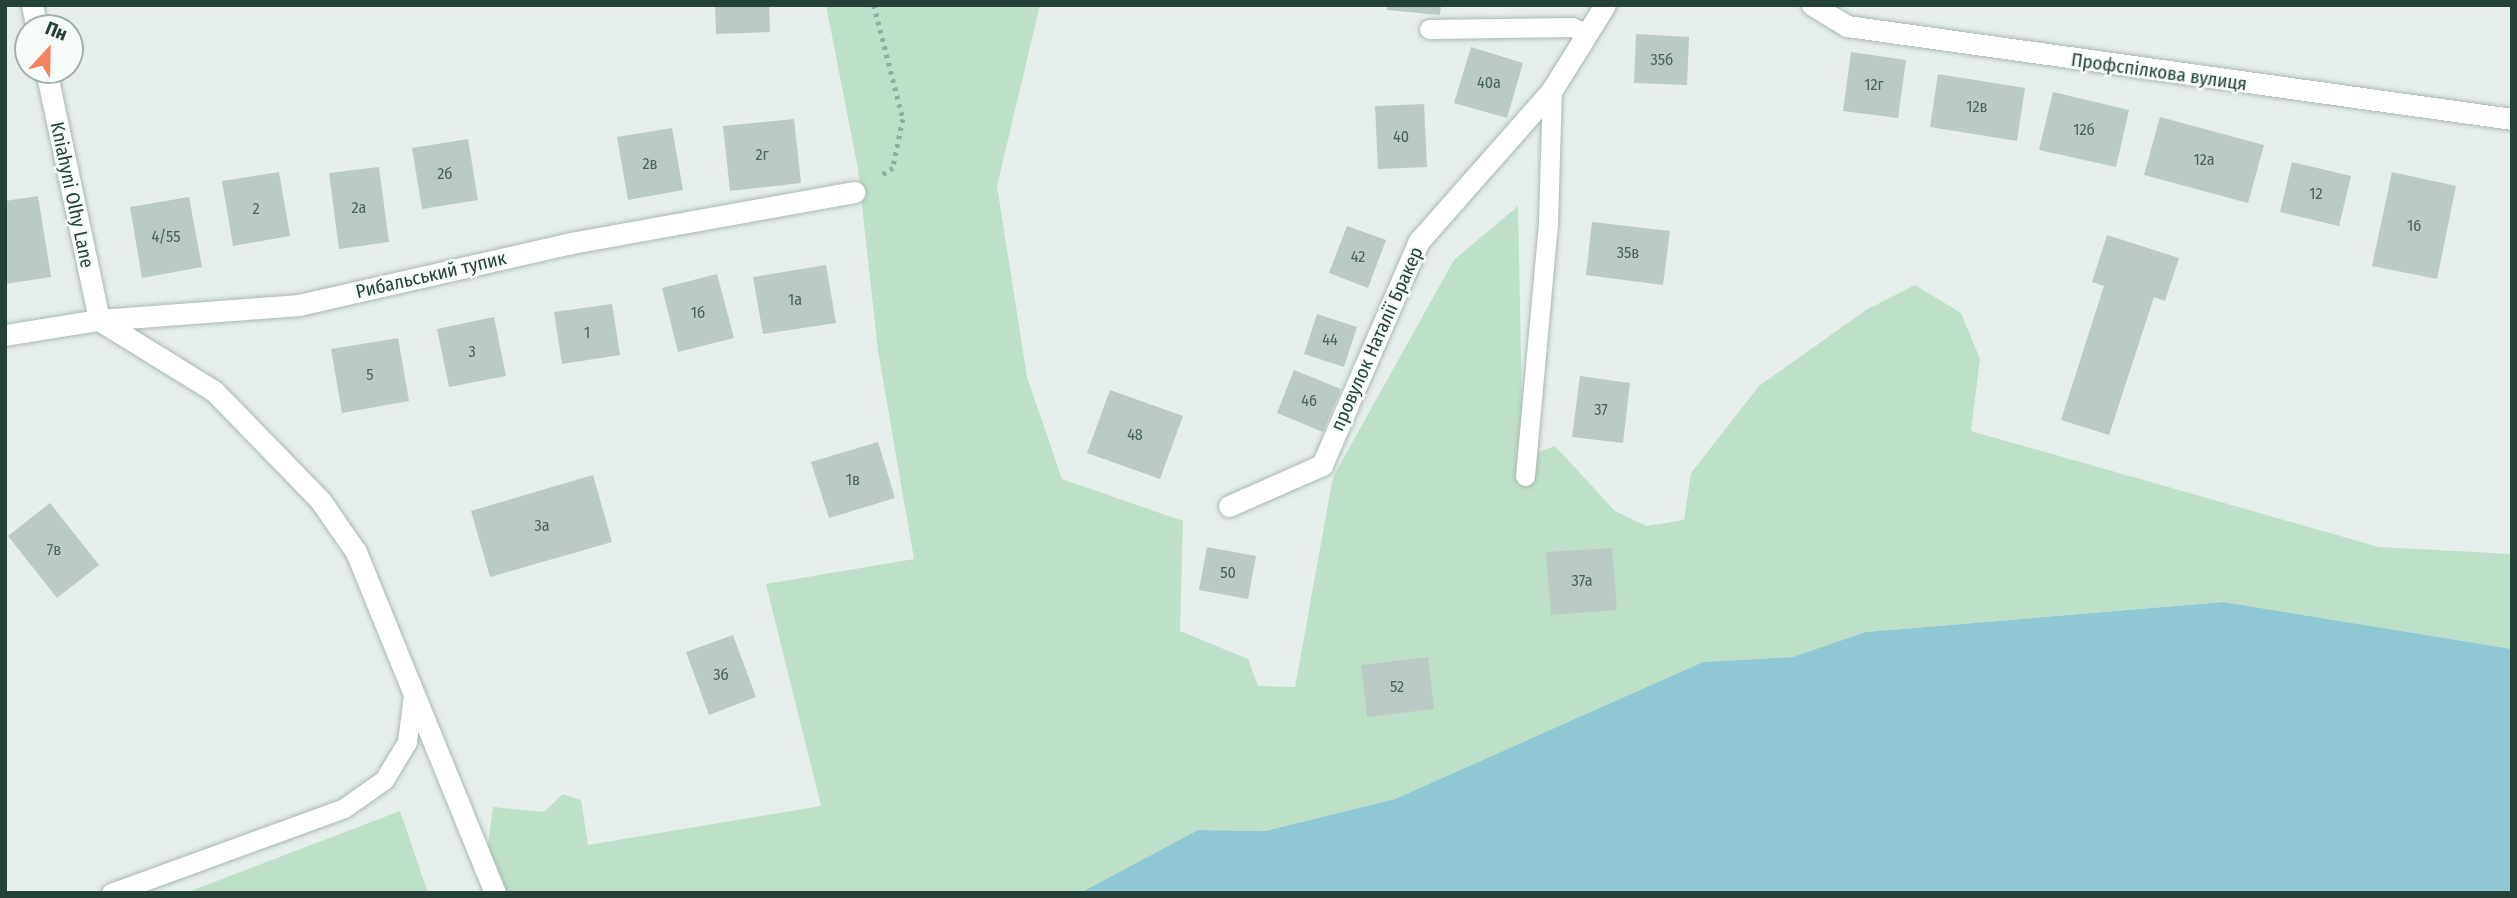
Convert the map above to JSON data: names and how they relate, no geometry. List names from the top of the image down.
{
  "streets": {
    "street": [
      "Профспілкова вулиця",
      "Kniahyni Olhy Lane",
      "Рибальський тупик",
      "провулок Наталії Бракер"
    ]
  },
  "crossings": [
    ["Kniahyni Olhy Lane", "Рибальський тупик"]
  ],
  "house_numbers": [
    "35б",
    "40а",
    "12г",
    "12в",
    "12б",
    "40",
    "2г",
    "12а",
    "2в",
    "2б",
    "12",
    "2а",
    "2",
    "16",
    "4/55",
    "35в",
    "42",
    "1а",
    "1б",
    "1",
    "44",
    "3",
    "5",
    "46",
    "37",
    "48",
    "1в",
    "3а",
    "7в",
    "50",
    "37а",
    "3б",
    "52"
  ],
  "north": "top"
}
